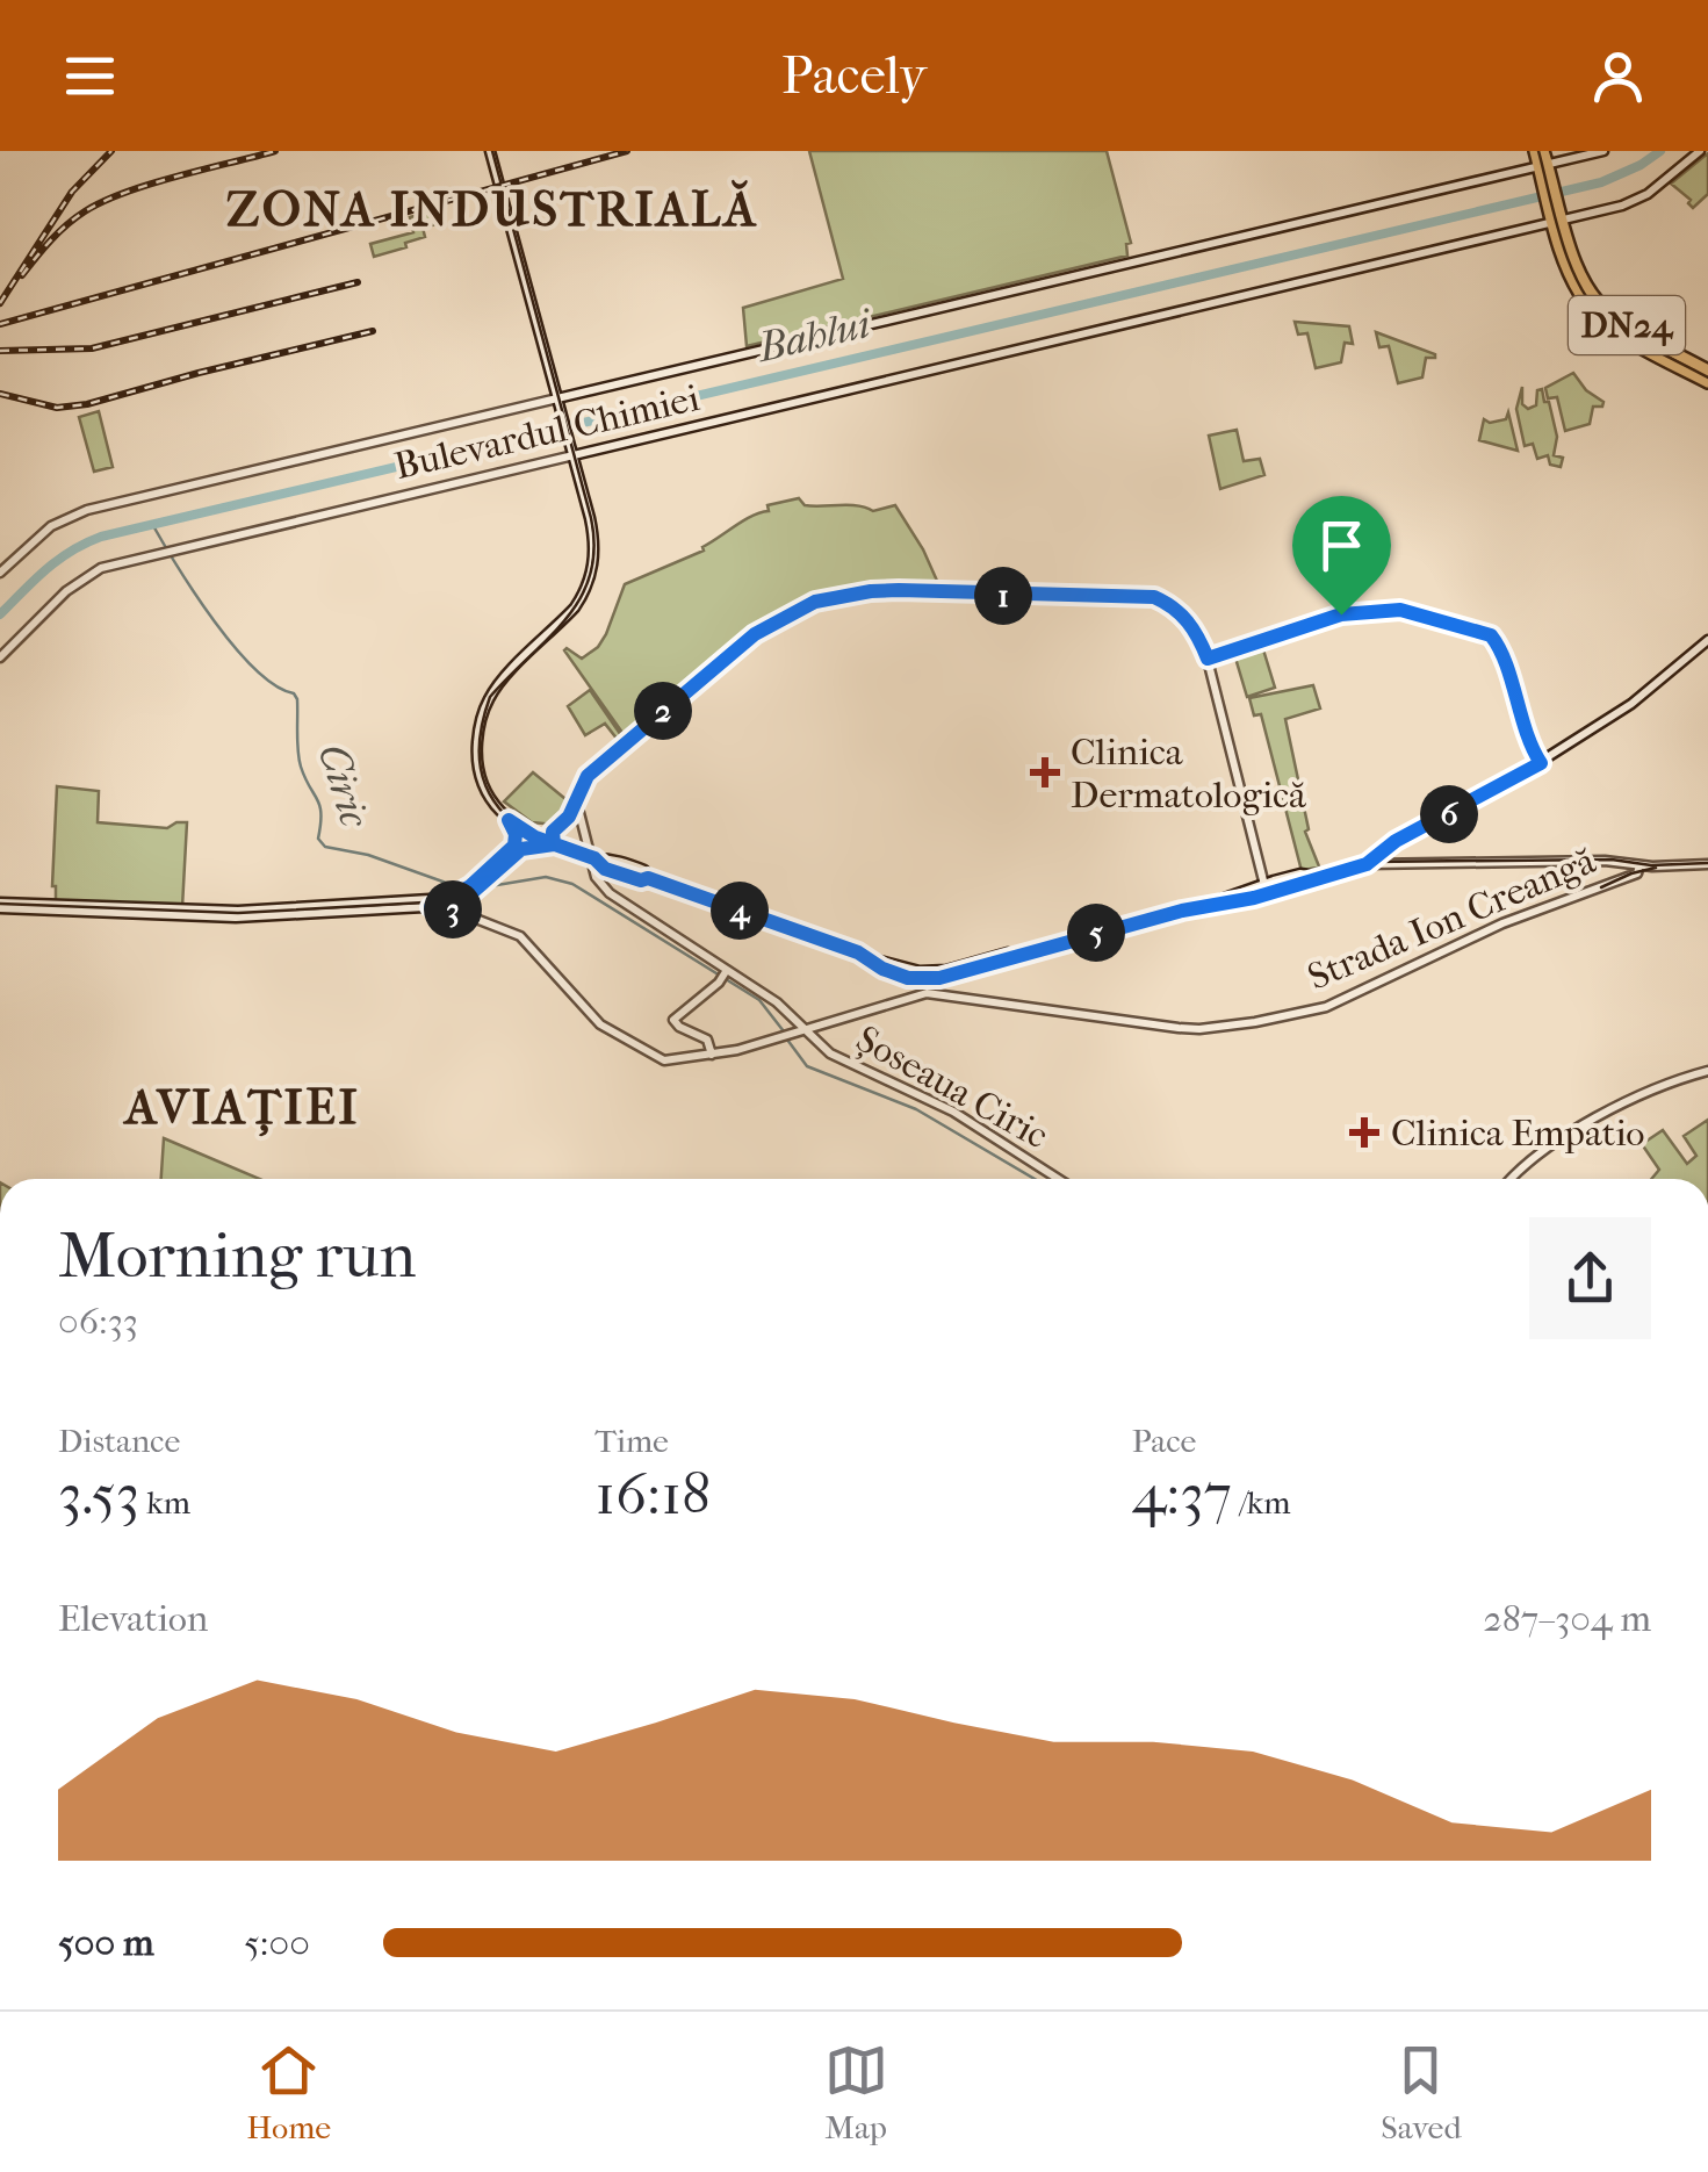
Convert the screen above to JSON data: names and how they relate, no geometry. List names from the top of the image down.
{
  "streets": {
    "main road": ["DN24"],
    "street": ["Bulevardul Chimiei", "Strada Ion Creangă", "Șoseaua Ciric"]
  },
  "crossings": [
    ["DN24", "Bulevardul Chimiei"],
    ["Strada Ion Creangă", "Șoseaua Ciric"]
  ],
  "districts": ["ZONA INDUSTRIALĂ", "AVIAȚIEI"],
  "water": ["Bahlui", "Ciric"],
  "places": {
    "health": ["Clinica Dermatologică", "Clinica Empatio"]
  },
  "page": {
    "header": "Pacely",
    "pins": [
      "1",
      "2",
      "6",
      "3",
      "4",
      "5"
    ],
    "heading": ["Morning run", "06:33"],
    "stats": [
      ["Distance", "3.53 km"],
      ["Time", "16:18"],
      ["Pace", "4:37 /km"]
    ],
    "chart": ["Elevation", "287–304 m"],
    "list": [
      {
        "name": "500 m",
        "note": "5:00"
      }
    ],
    "tabs": ["Home", "Map", "Saved"]
  }
}
